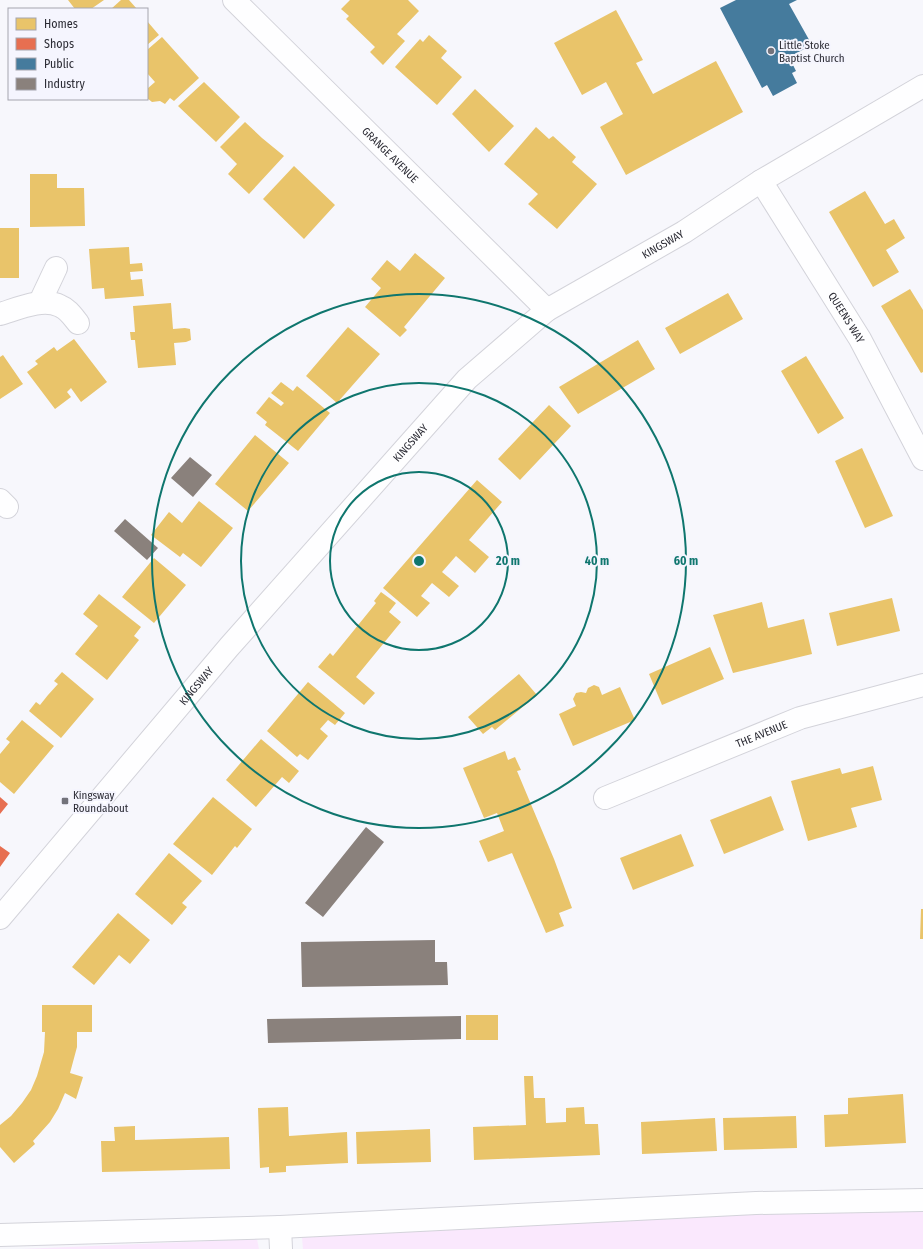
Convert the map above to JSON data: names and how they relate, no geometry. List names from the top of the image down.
{
  "streets": {
    "street": [
      "GRANGE AVENUE",
      "KINGSWAY",
      "QUEENS WAY",
      "THE AVENUE"
    ]
  },
  "crossings": [
    ["GRANGE AVENUE", "KINGSWAY"],
    ["KINGSWAY", "QUEENS WAY"]
  ],
  "places": {
    "other": ["Little Stoke Baptist Church"],
    "transit": ["Kingsway Roundabout"]
  },
  "legend": [
    "Homes",
    "Shops",
    "Public",
    "Industry"
  ],
  "rings": ["20 m", "40 m", "60 m"]
}
